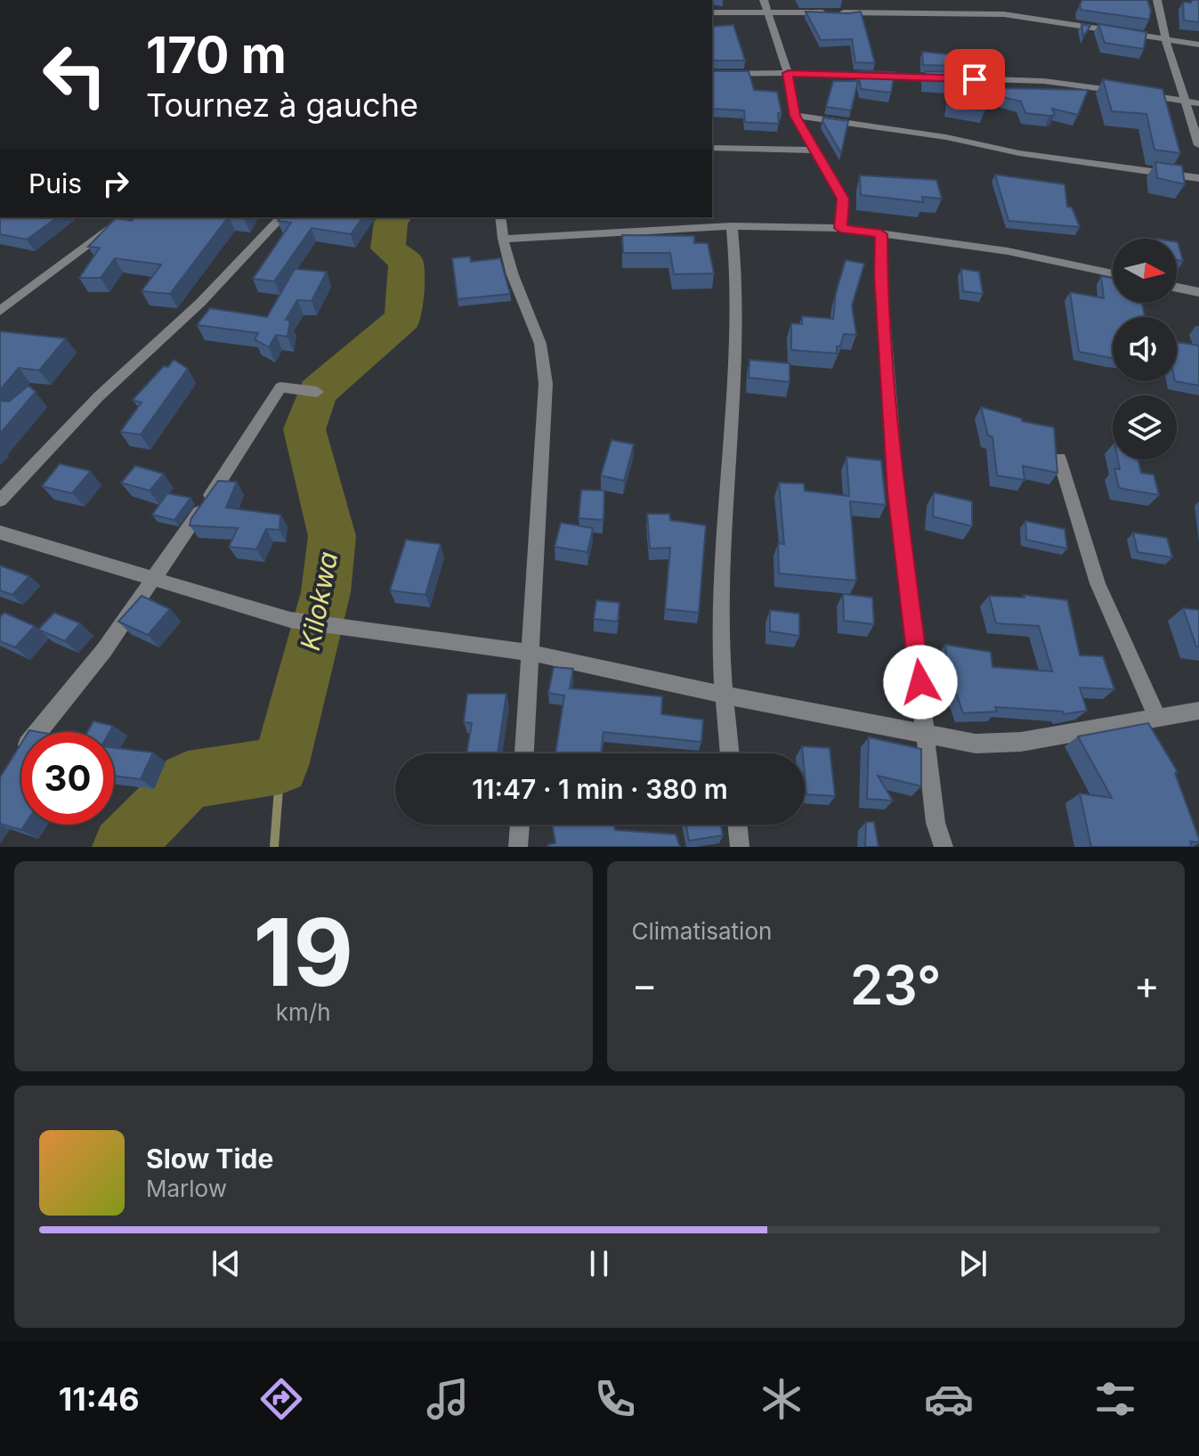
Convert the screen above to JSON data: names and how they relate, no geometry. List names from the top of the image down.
{
  "water": ["Kilokwa"],
  "north": "right",
  "page": {
    "turn": ["170 m", "Tournez à gauche"],
    "then": "Puis",
    "limit": "30",
    "trip": "11:47 · 1 min · 380 m",
    "tile": [
      ["19", "km/h"],
      "Climatisation"
    ],
    "heat": ["−", "23°", "+"],
    "song": ["Slow Tide", "Marlow"],
    "tabs": "11:46"
  }
}
